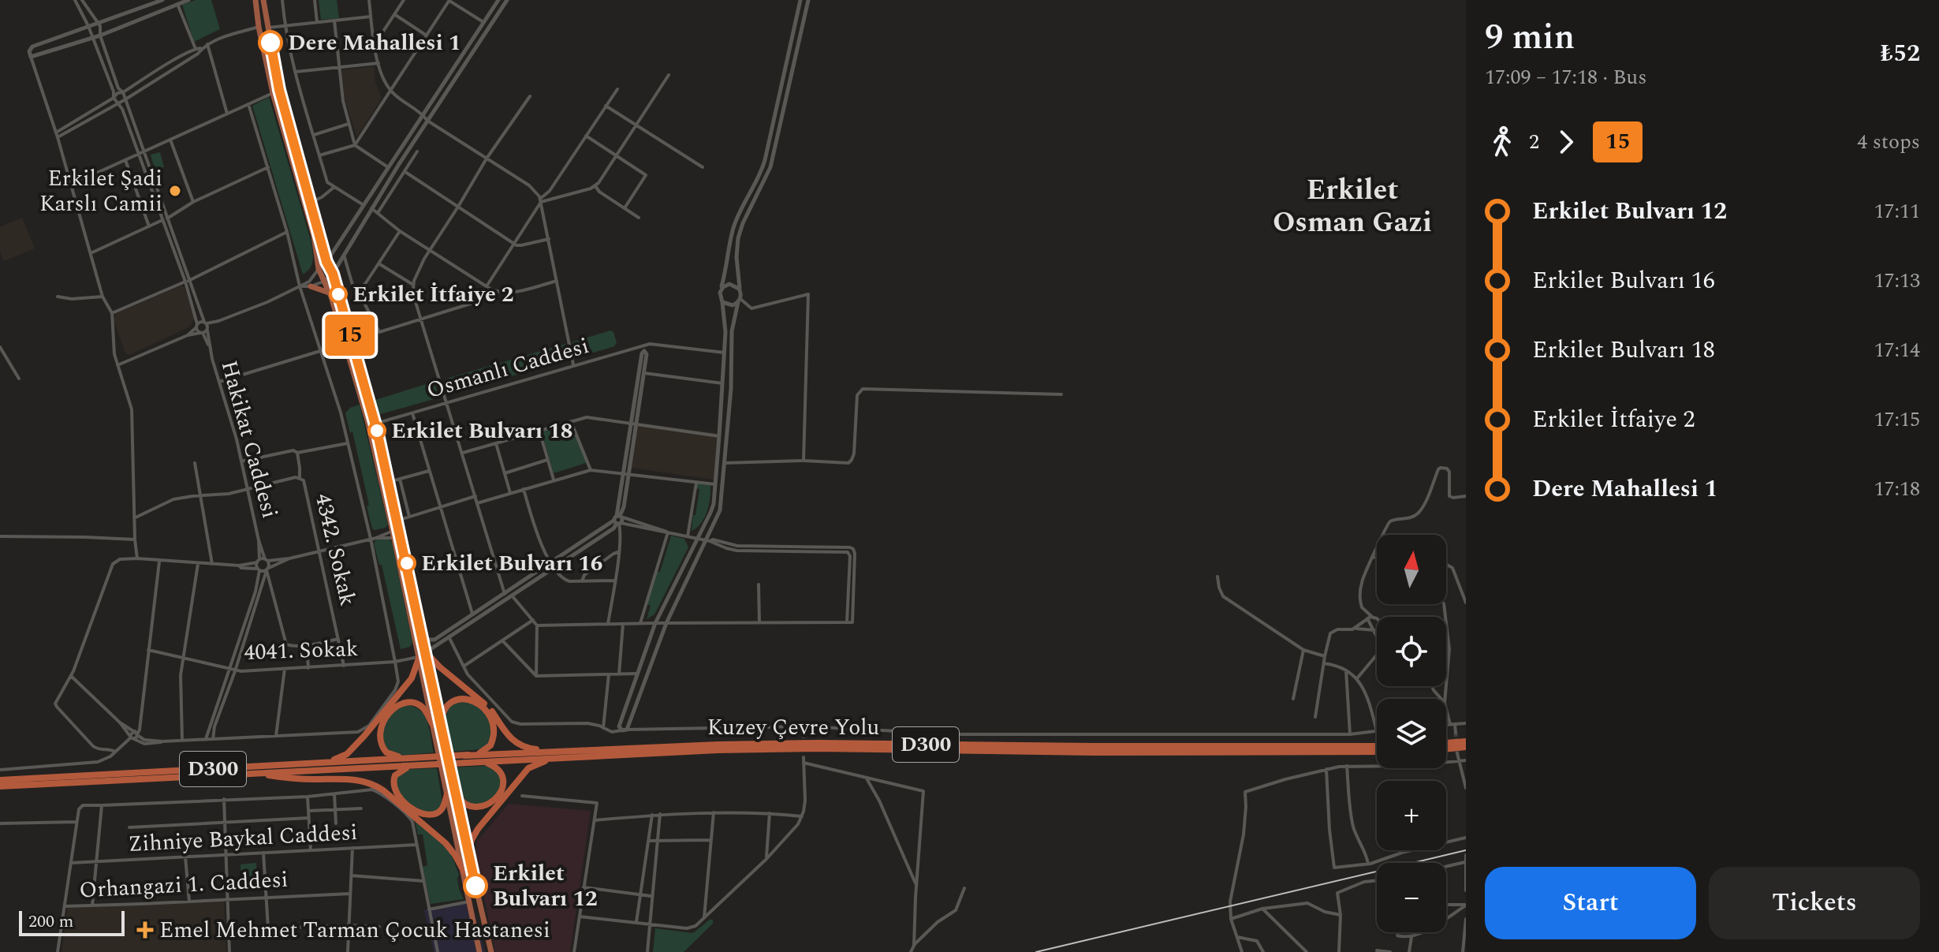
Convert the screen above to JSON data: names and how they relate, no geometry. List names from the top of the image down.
{
  "streets": {
    "highway": ["Kuzey Çevre Yolu", "D300"],
    "street": [
      "Osmanlı Caddesi",
      "Hakikat Caddesi",
      "4342. Sokak",
      "4041. Sokak",
      "Zihniye Baykal Caddesi",
      "Orhangazi 1. Caddesi"
    ]
  },
  "crossings": [
    ["4342. Sokak", "4041. Sokak"],
    ["Kuzey Çevre Yolu", "D300"]
  ],
  "districts": ["Erkilet Osman Gazi"],
  "places": {
    "other": [
      "Dere Mahallesi 1",
      "Erkilet Şadi Karslı Camii",
      "Erkilet İtfaiye 2",
      "Erkilet Bulvarı 18",
      "Erkilet Bulvarı 16",
      "Erkilet Bulvarı 12"
    ],
    "health": ["Emel Mehmet Tarman Çocuk Hastanesi"]
  },
  "lines": ["bus line 15"],
  "scale_bar": "200 m",
  "north": "top",
  "page": {
    "on_map": "15",
    "heading": ["9 min", "17:09 – 17:18 · Bus", "₺52"],
    "legs": ["2", "15", "4 stops"],
    "list": [
      {
        "name": "Erkilet Bulvarı 12",
        "value": "17:11"
      },
      {
        "name": "Erkilet Bulvarı 16",
        "value": "17:13"
      },
      {
        "name": "Erkilet Bulvarı 18",
        "value": "17:14"
      },
      {
        "name": "Erkilet İtfaiye 2",
        "value": "17:15"
      },
      {
        "name": "Dere Mahallesi 1",
        "value": "17:18"
      }
    ],
    "map_buttons": ["+", "−"],
    "buttons": ["Start", "Tickets"],
    "scale": "200 m"
  }
}
